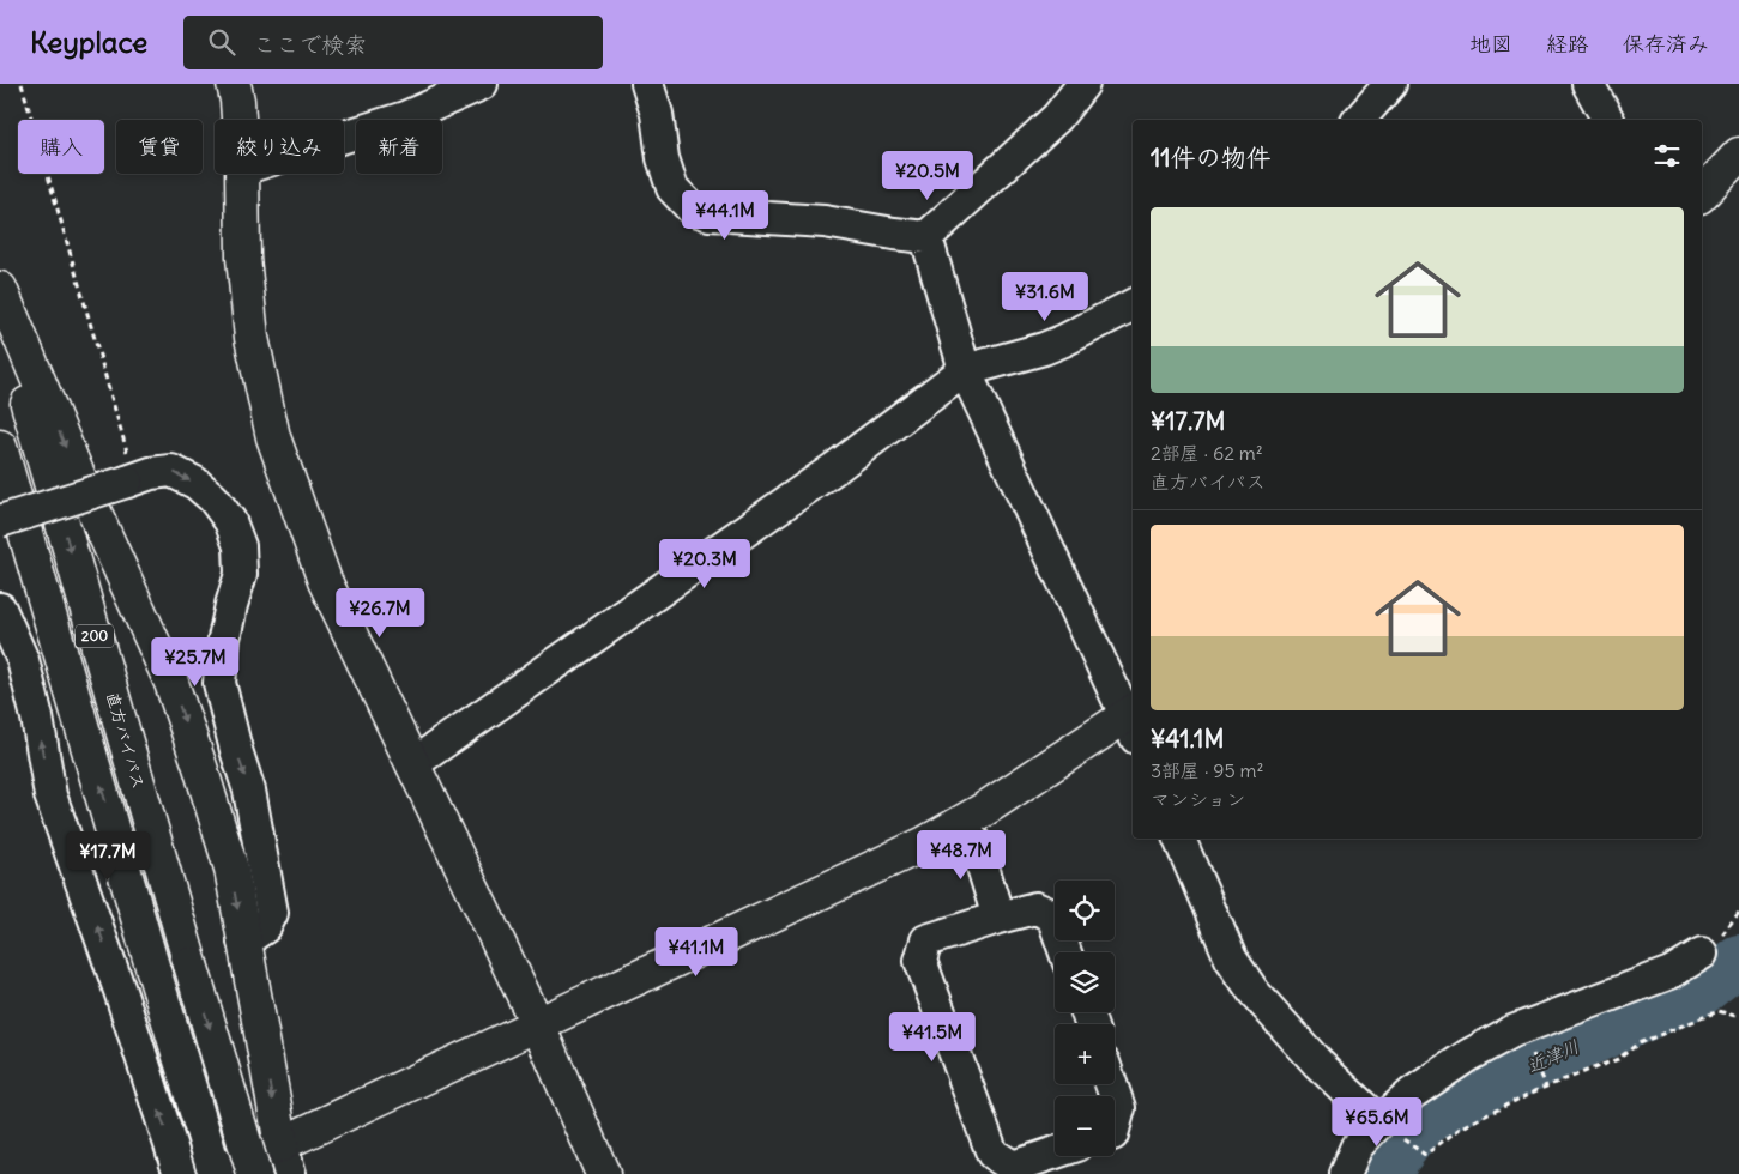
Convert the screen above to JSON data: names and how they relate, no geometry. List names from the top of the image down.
{
  "streets": {
    "main road": ["200", "直方バイパス"]
  },
  "water": ["近津川"],
  "page": {
    "header": "Keyplace",
    "search": "ここで検索",
    "nav": ["地図", "経路", "保存済み"],
    "chip": [
      "購入",
      "賃貸",
      "絞り込み",
      "新着"
    ],
    "heading": "11件の物件",
    "price": [
      "¥20.5M",
      "¥44.1M",
      "¥31.6M",
      "¥20.3M",
      "¥26.7M",
      "¥25.7M",
      "¥48.7M",
      "¥17.7M",
      "¥41.1M",
      "¥41.5M",
      "¥65.6M"
    ],
    "list": [
      {
        "name": "¥17.7M",
        "note": "2部屋 · 62 m² · 直方バイパス"
      },
      {
        "name": "¥41.1M",
        "note": "3部屋 · 95 m² · マンション"
      }
    ],
    "map_buttons": ["+", "−"]
  }
}
